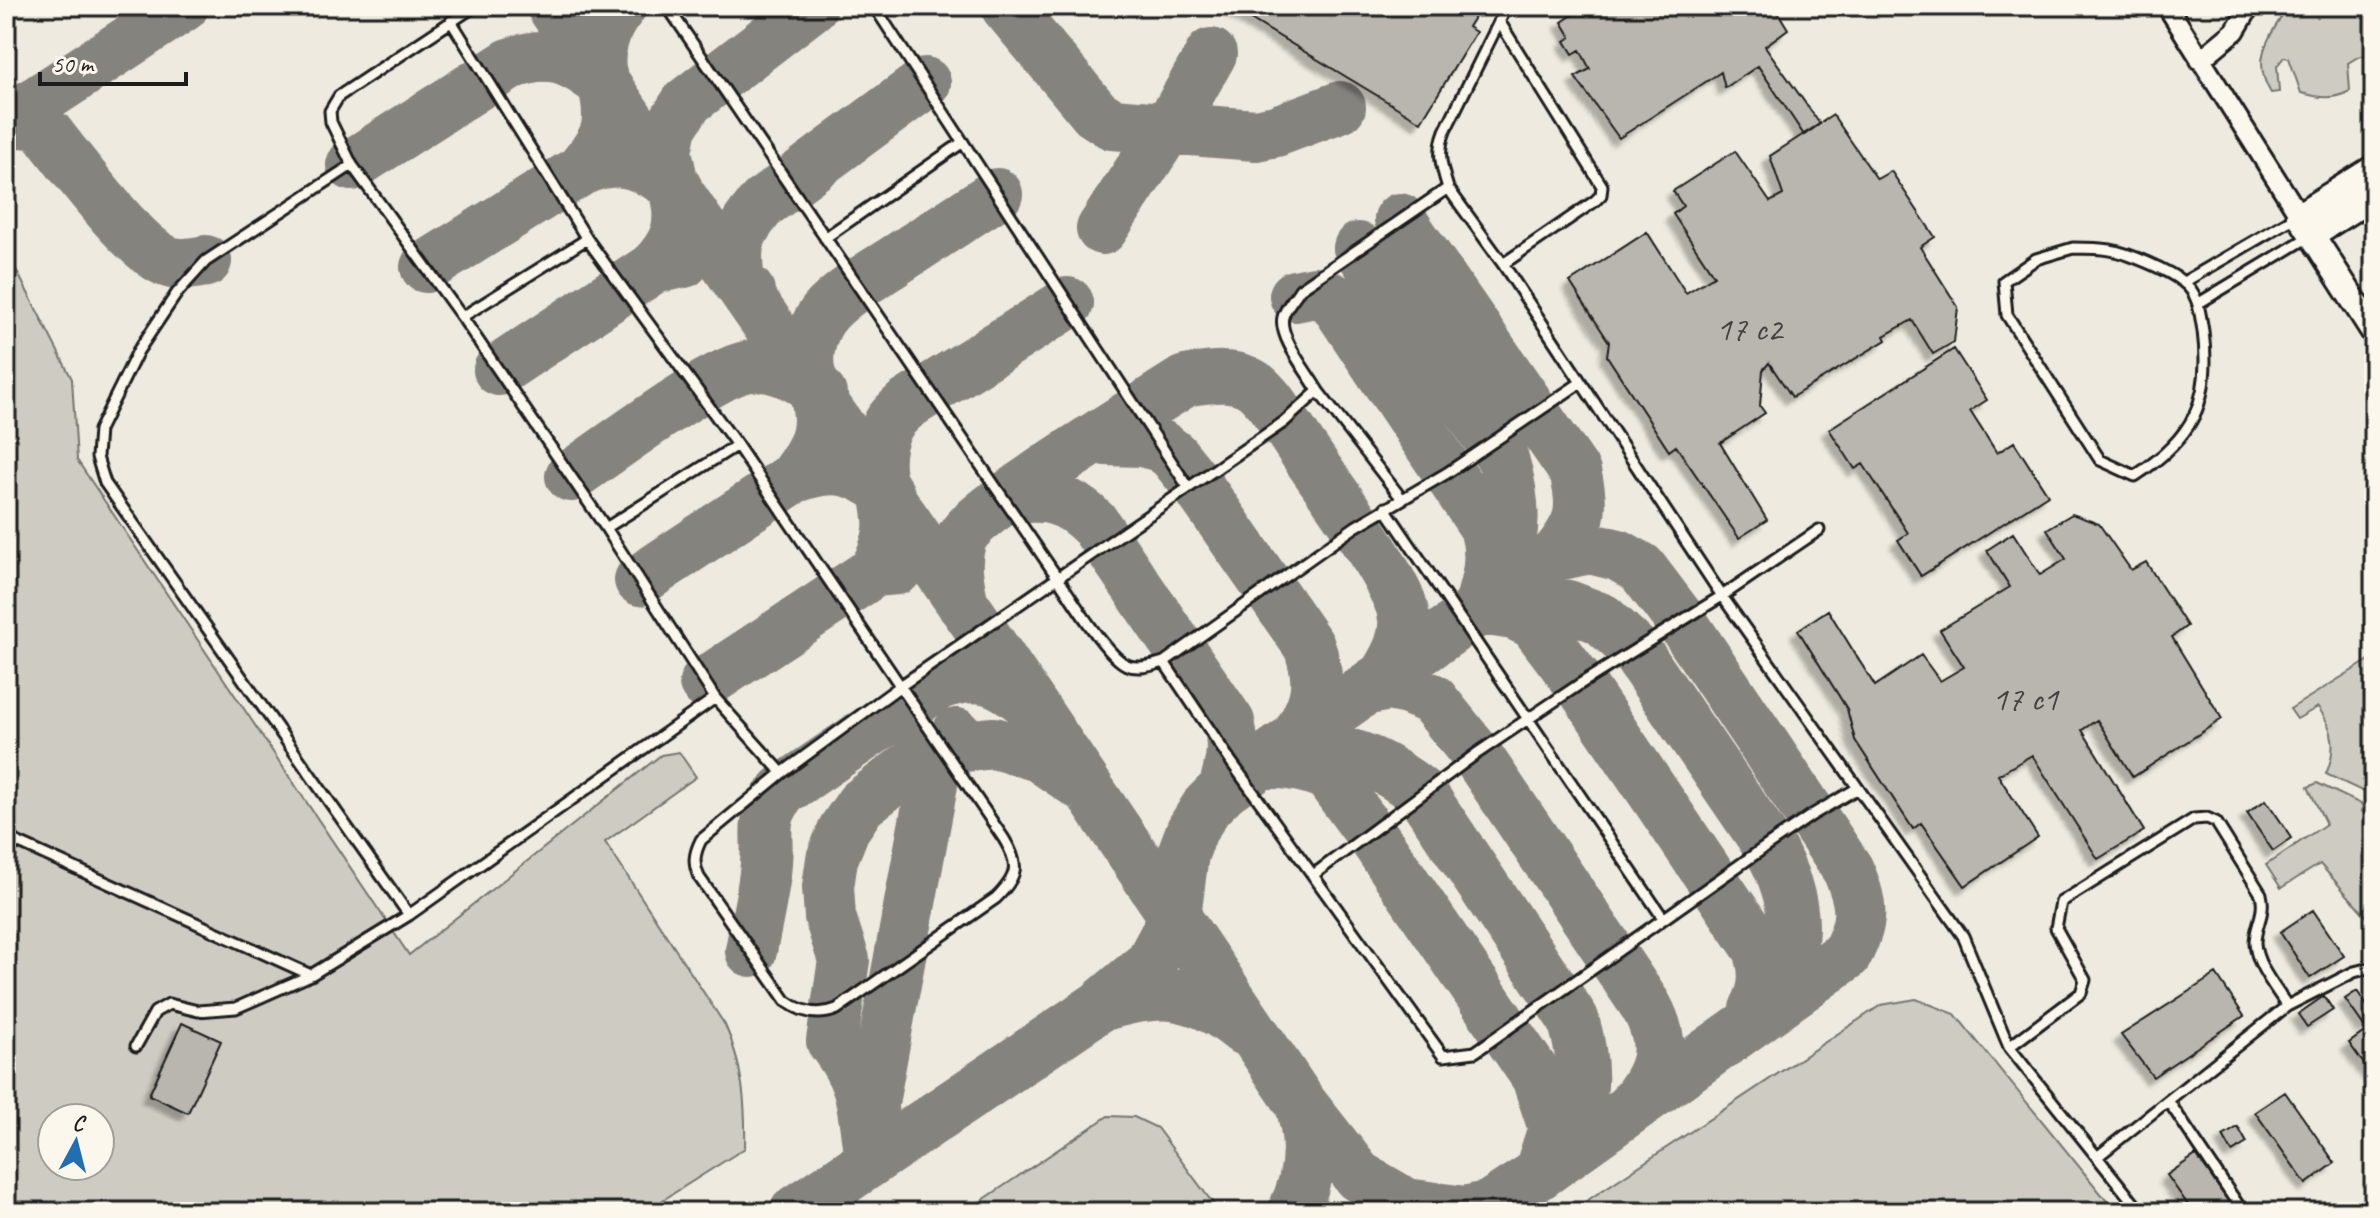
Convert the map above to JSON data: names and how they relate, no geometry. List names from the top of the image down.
{
  "house_numbers": ["17 с2", "17 с1"],
  "scale_bar": "50 m",
  "north": "top"
}
